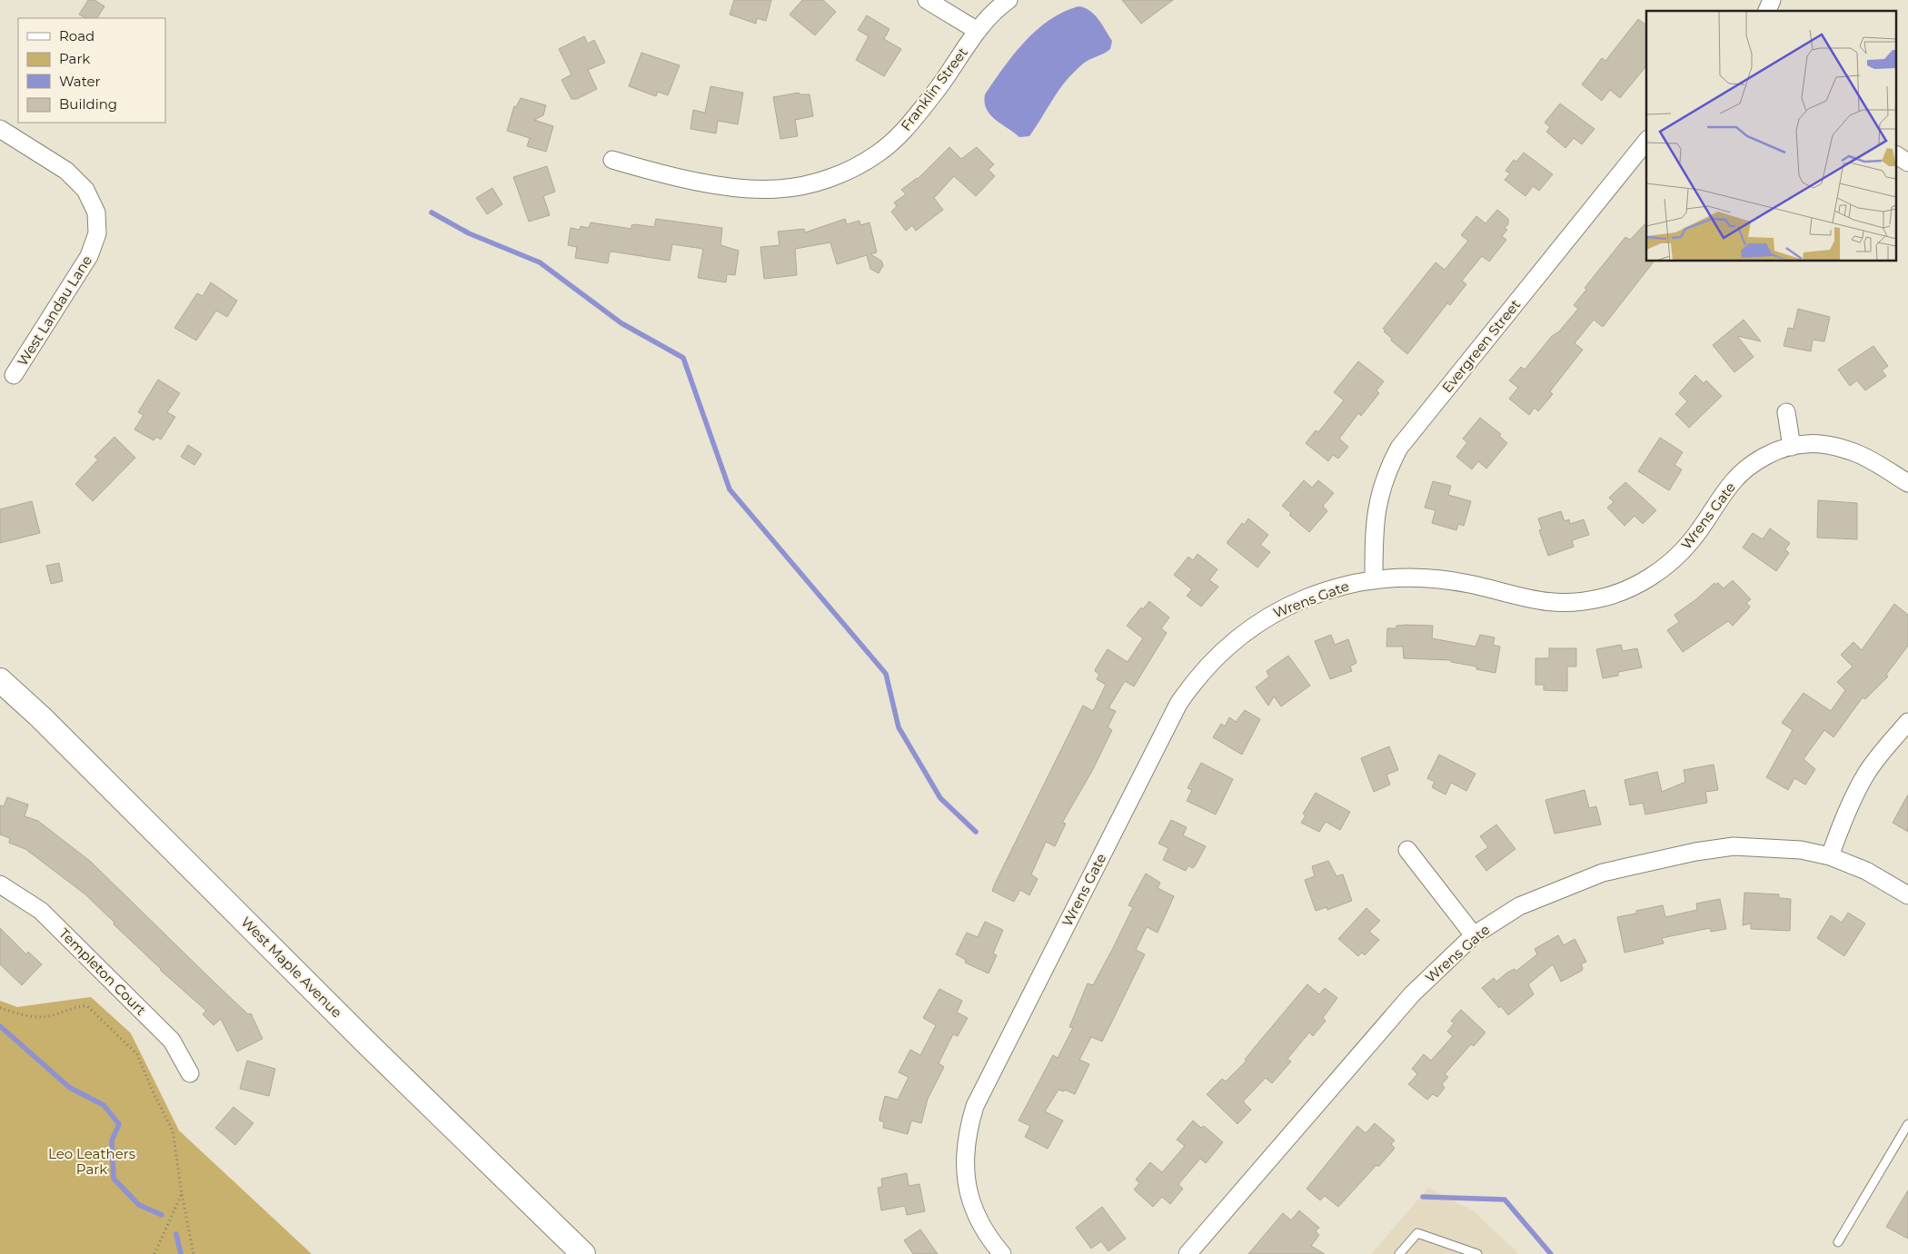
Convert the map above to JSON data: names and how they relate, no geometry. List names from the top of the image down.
{
  "streets": {
    "main road": ["West Maple Avenue"],
    "street": [
      "Franklin Street",
      "West Landau Lane",
      "Evergreen Street",
      "Wrens Gate",
      "Templeton Court"
    ]
  },
  "crossings": [
    ["Evergreen Street", "Wrens Gate"]
  ],
  "parks": ["Leo Leathers Park"],
  "legend": [
    "Road",
    "Park",
    "Water",
    "Building"
  ]
}
